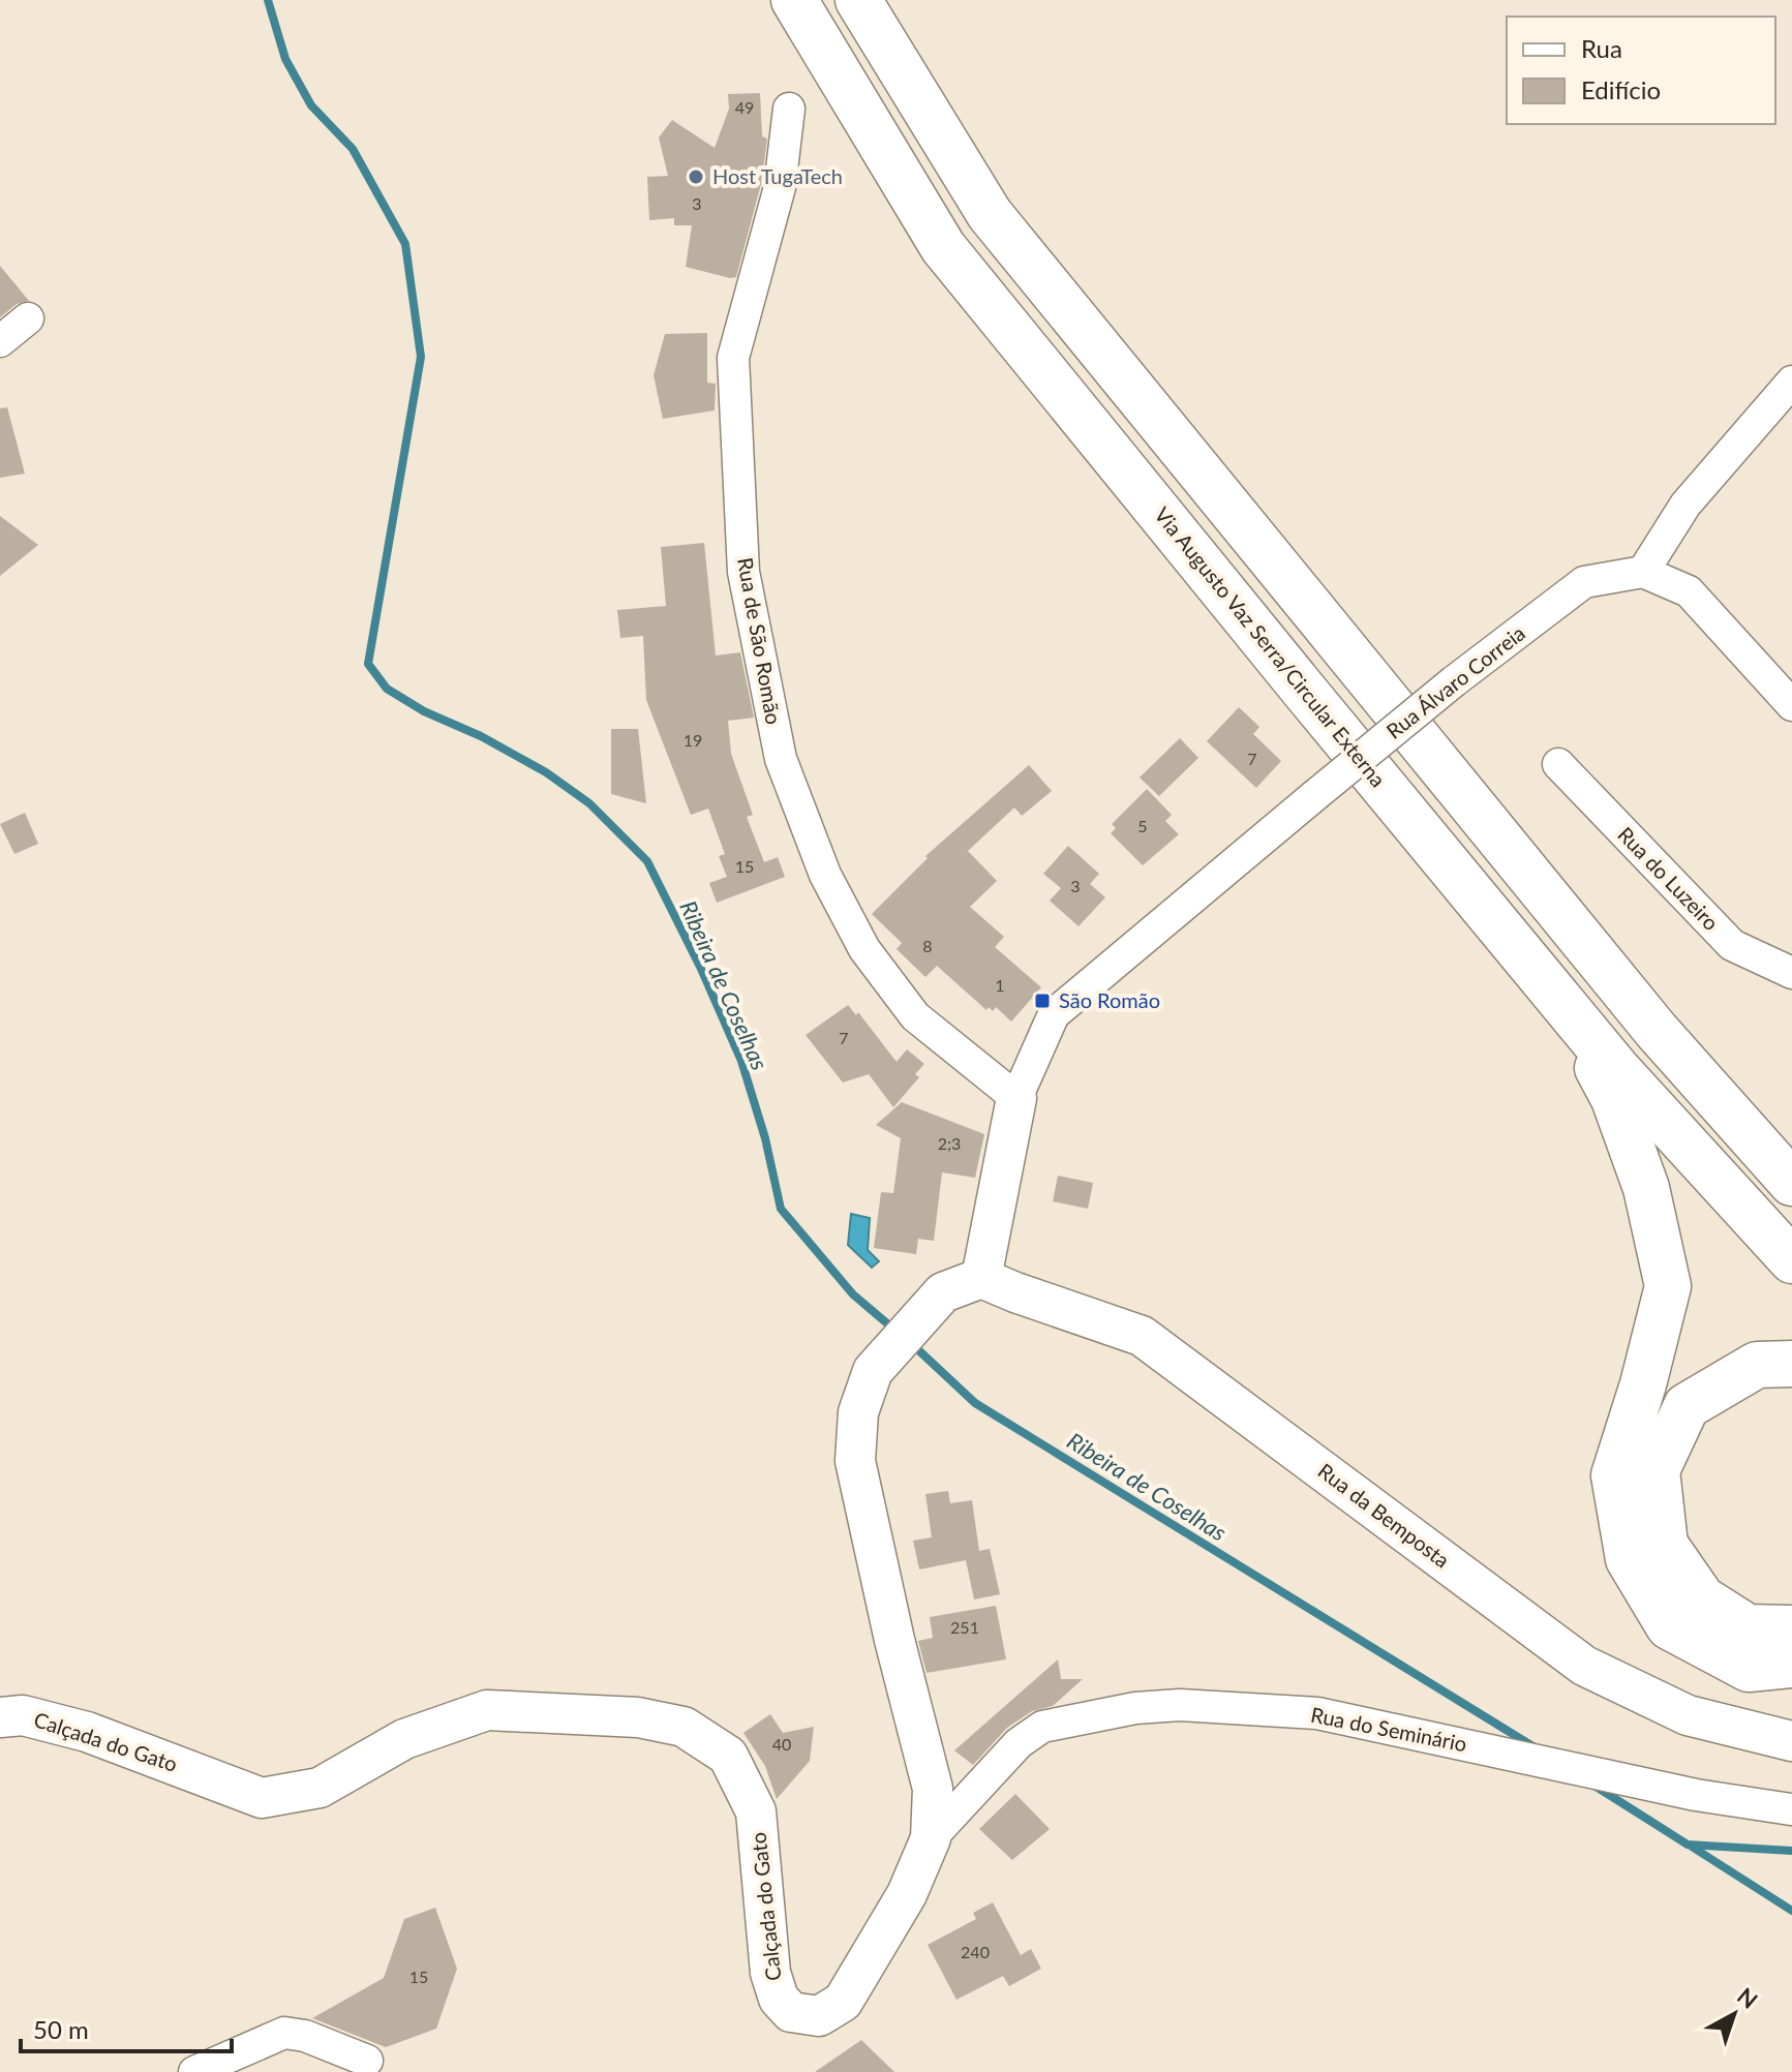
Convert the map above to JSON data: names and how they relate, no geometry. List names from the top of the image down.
{
  "streets": {
    "highway": ["Via Augusto Vaz Serra/Circular Externa"],
    "street": [
      "Rua de São Romão",
      "Rua Álvaro Correia",
      "Rua do Luzeiro",
      "Rua da Bemposta",
      "Rua do Seminário",
      "Calçada do Gato"
    ]
  },
  "crossings": [
    ["Rua de São Romão", "Rua Álvaro Correia"],
    ["Rua da Bemposta", "Calçada do Gato"],
    ["Rua do Seminário", "Calçada do Gato"]
  ],
  "water": ["Ribeira de Coselhas"],
  "places": {
    "other": ["Host TugaTech"],
    "transit": ["São Romão"]
  },
  "house_numbers": [
    "49",
    "3",
    "19",
    "7",
    "5",
    "15",
    "3",
    "8",
    "1",
    "7",
    "2;3",
    "251",
    "40",
    "240",
    "15"
  ],
  "legend": ["Rua", "Edifício"],
  "scale_bar": "50 m",
  "north": "top right"
}
